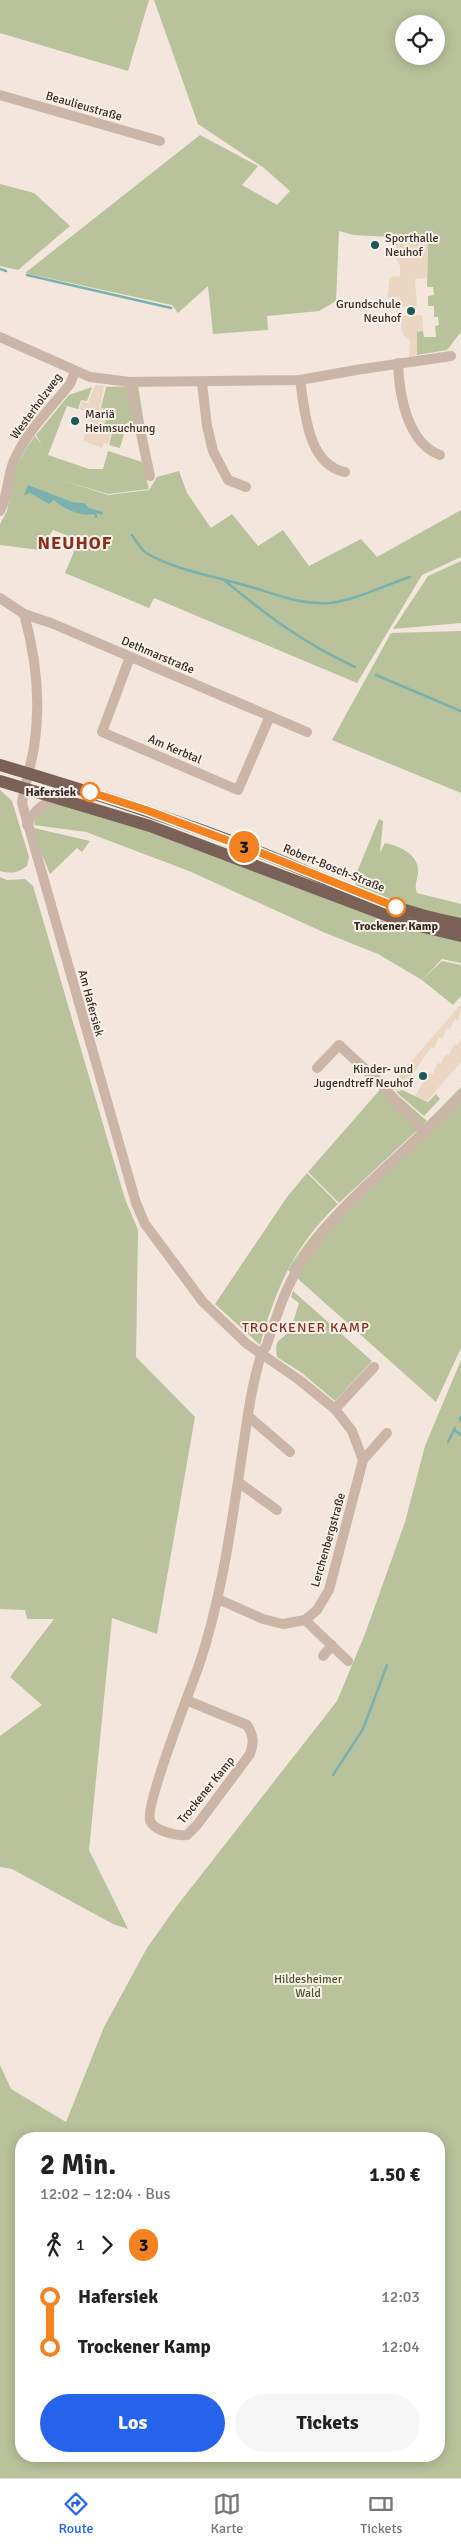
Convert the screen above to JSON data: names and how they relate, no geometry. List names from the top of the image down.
{
  "streets": {
    "main road": ["Robert-Bosch-Straße"],
    "street": [
      "Beaulieustraße",
      "Westerholzweg",
      "Dethmarstraße",
      "Am Kerbtal",
      "Am Hafersiek",
      "Lerchenbergstraße",
      "Trockener Kamp"
    ]
  },
  "crossings": [
    ["Dethmarstraße", "Am Kerbtal"],
    ["Dethmarstraße", "Am Hafersiek"],
    ["Robert-Bosch-Straße", "Am Hafersiek"],
    ["Am Hafersiek", "Trockener Kamp"]
  ],
  "districts": ["NEUHOF", "TROCKENER KAMP"],
  "parks": ["Hildesheimer Wald"],
  "places": [
    "Sporthalle Neuhof",
    "Grundschule Neuhof",
    "Mariä Heimsuchung",
    "Hafersiek",
    "Trockener Kamp",
    "Kinder- und Jugendtreff Neuhof"
  ],
  "lines": ["bus line 3"],
  "page": {
    "on_map": "3",
    "heading": ["2 Min.", "12:02 – 12:04 · Bus", "1.50 €"],
    "legs": ["1", "3"],
    "list": [
      {
        "name": "Hafersiek",
        "value": "12:03"
      },
      {
        "name": "Trockener Kamp",
        "value": "12:04"
      }
    ],
    "buttons": ["Los", "Tickets"],
    "tabs": ["Route", "Karte", "Tickets"]
  }
}
